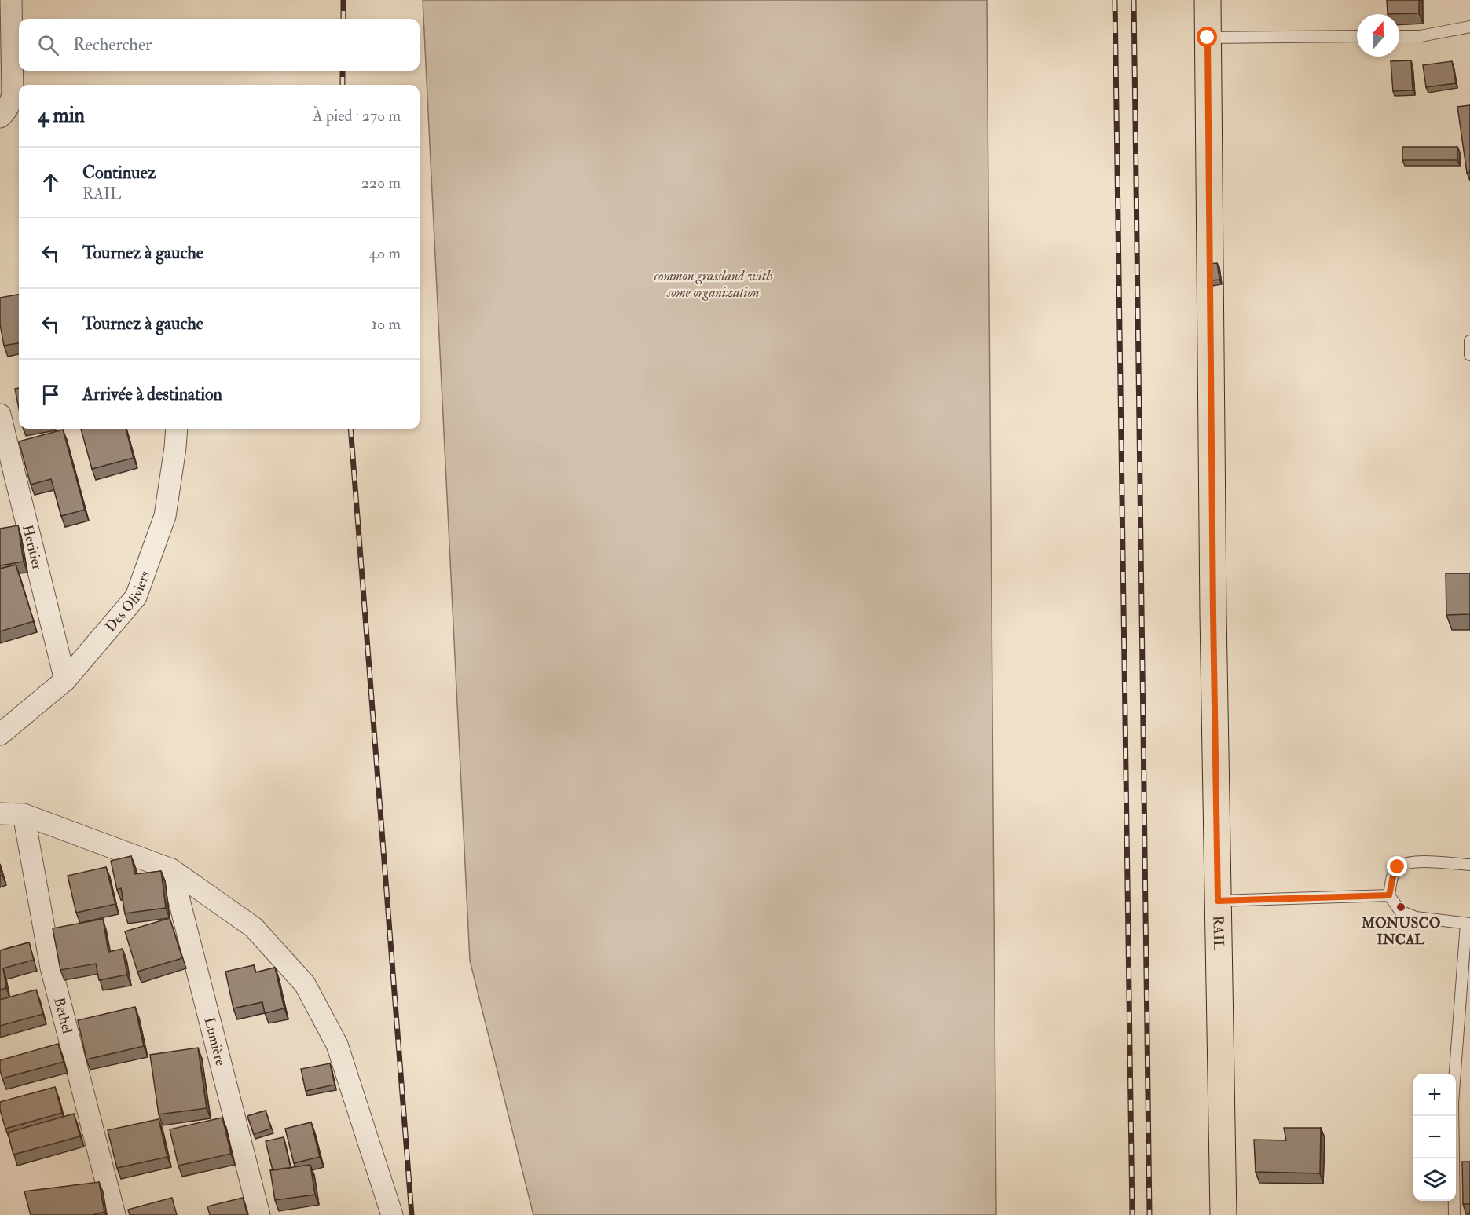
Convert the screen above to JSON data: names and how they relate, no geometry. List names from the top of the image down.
{
  "streets": {
    "main road": ["RAIL"],
    "street": [
      "Heritier",
      "Des Oliviers",
      "Bethel",
      "Lumière"
    ]
  },
  "crossings": [
    ["Heritier", "Des Oliviers"]
  ],
  "parks": ["common grassland with some organization"],
  "places": ["MONUSCO INCAL"],
  "north": "top",
  "page": {
    "search": "Rechercher",
    "heading": ["4 min", "À pied · 270 m"],
    "list": [
      ["Continuez", "RAIL", "220 m"],
      ["Tournez à gauche", "40 m"],
      ["Tournez à gauche", "10 m"],
      "Arrivée à destination"
    ],
    "map_buttons": ["+", "−"]
  }
}
